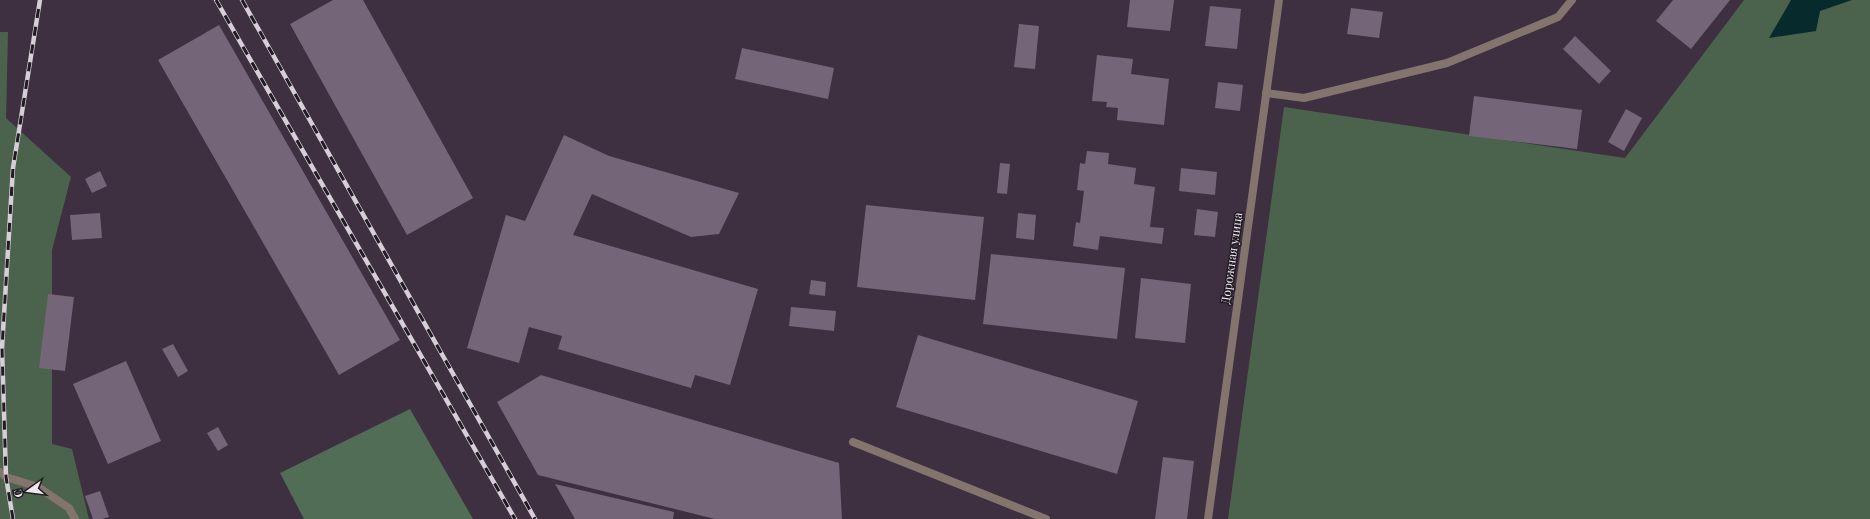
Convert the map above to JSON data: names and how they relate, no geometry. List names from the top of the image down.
{
  "streets": {
    "street": ["Дорожная улица"]
  },
  "north": "left"
}
